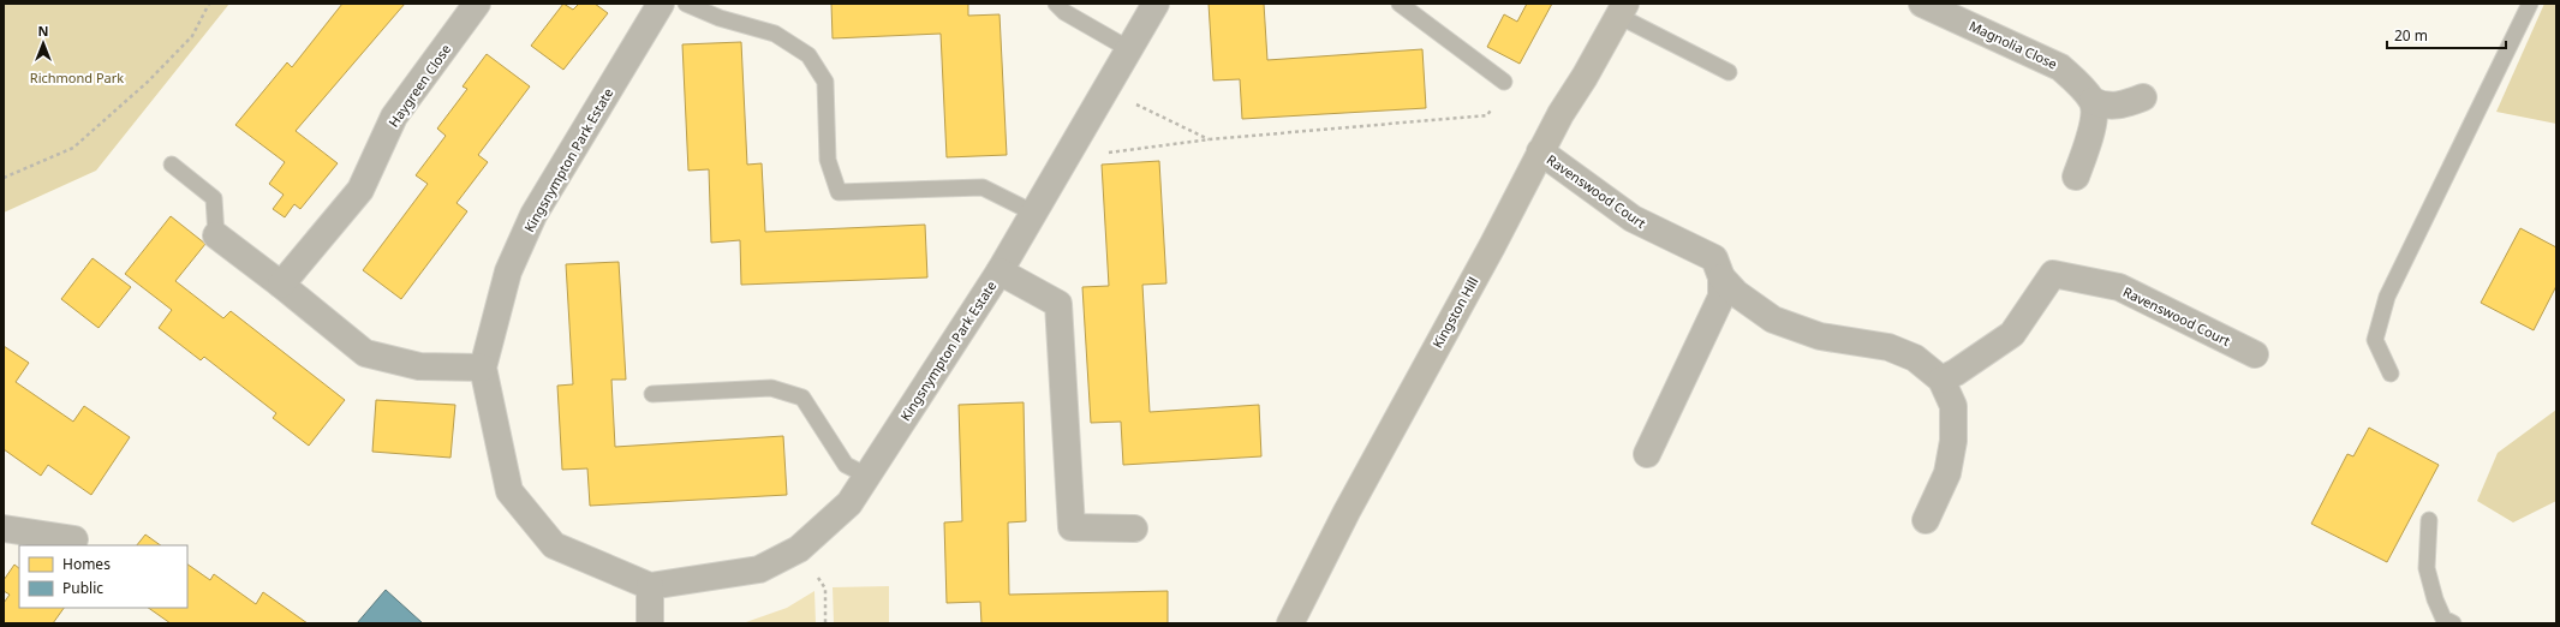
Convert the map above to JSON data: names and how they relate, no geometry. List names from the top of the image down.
{
  "streets": {
    "main road": ["Kingston Hill"],
    "street": [
      "Magnolia Close",
      "Haygreen Close",
      "Kingsnympton Park Estate",
      "Ravenswood Court"
    ]
  },
  "crossings": [
    ["Ravenswood Court", "Kingston Hill"]
  ],
  "parks": ["Richmond Park"],
  "legend": ["Homes", "Public"],
  "scale_bar": "20 m",
  "north": "top"
}
